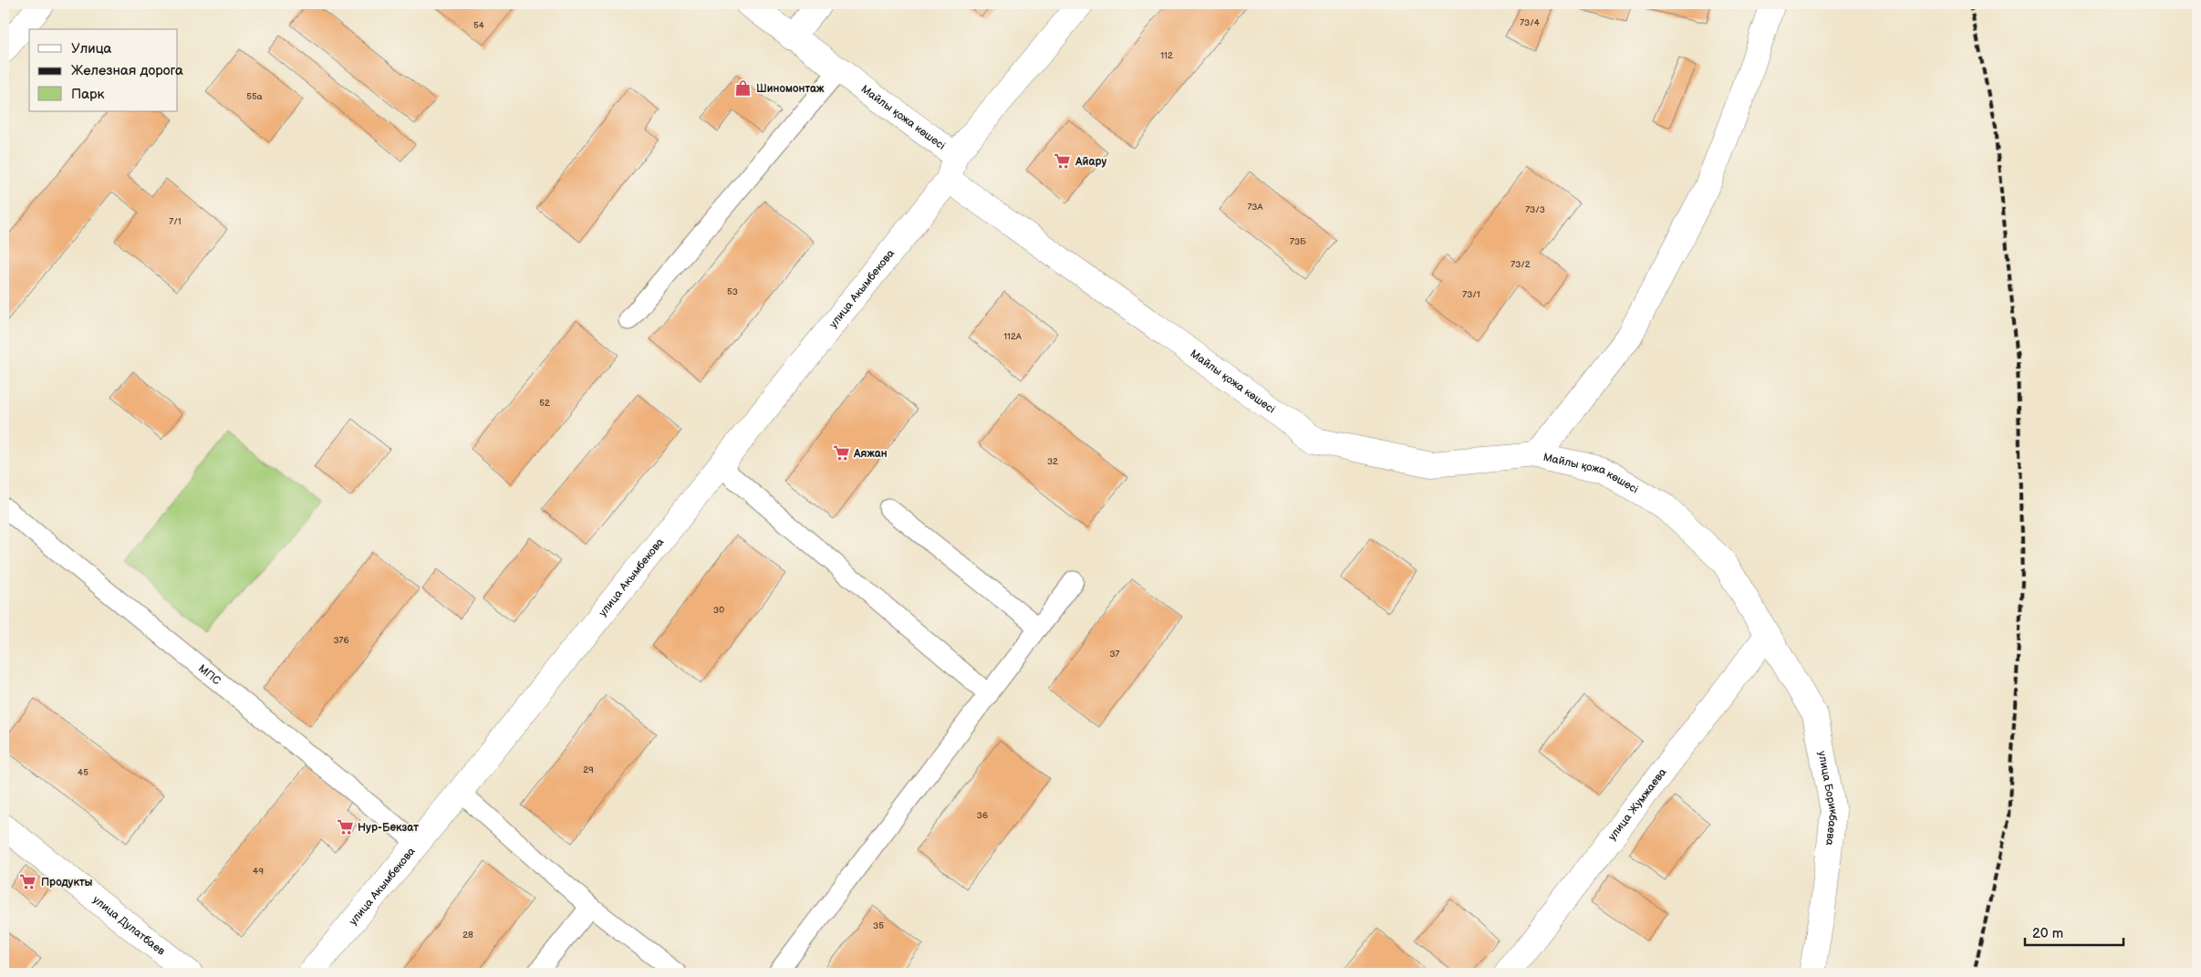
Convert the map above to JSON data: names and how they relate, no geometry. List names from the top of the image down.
{
  "streets": {
    "street": [
      "Майлы қожа көшесі",
      "улица Акымбекова",
      "улица Борикбаева",
      "улица Жумжаева",
      "улица Дулатбаев"
    ],
    "lane": ["МПС"]
  },
  "crossings": [
    ["Майлы қожа көшесі", "улица Акымбекова"],
    ["Майлы қожа көшесі", "улица Борикбаева"],
    ["Майлы қожа көшесі", "улица Жумжаева"],
    ["улица Акымбекова", "МПС"],
    ["улица Борикбаева", "улица Жумжаева"]
  ],
  "places": {
    "shop": ["Шиномонтаж"],
    "supermarket": [
      "Айару",
      "Аяжан",
      "Нур-Бекзат",
      "Продукты"
    ]
  },
  "house_numbers": [
    "73/4",
    "54",
    "112",
    "55а",
    "73А",
    "73/3",
    "7/1",
    "73Б",
    "73/2",
    "53",
    "73/1",
    "112А",
    "52",
    "32",
    "30",
    "376",
    "37",
    "29",
    "45",
    "36",
    "49",
    "35",
    "28"
  ],
  "legend": ["Улица", "Железная дорога", "Парк"],
  "scale_bar": "20 m"
}
